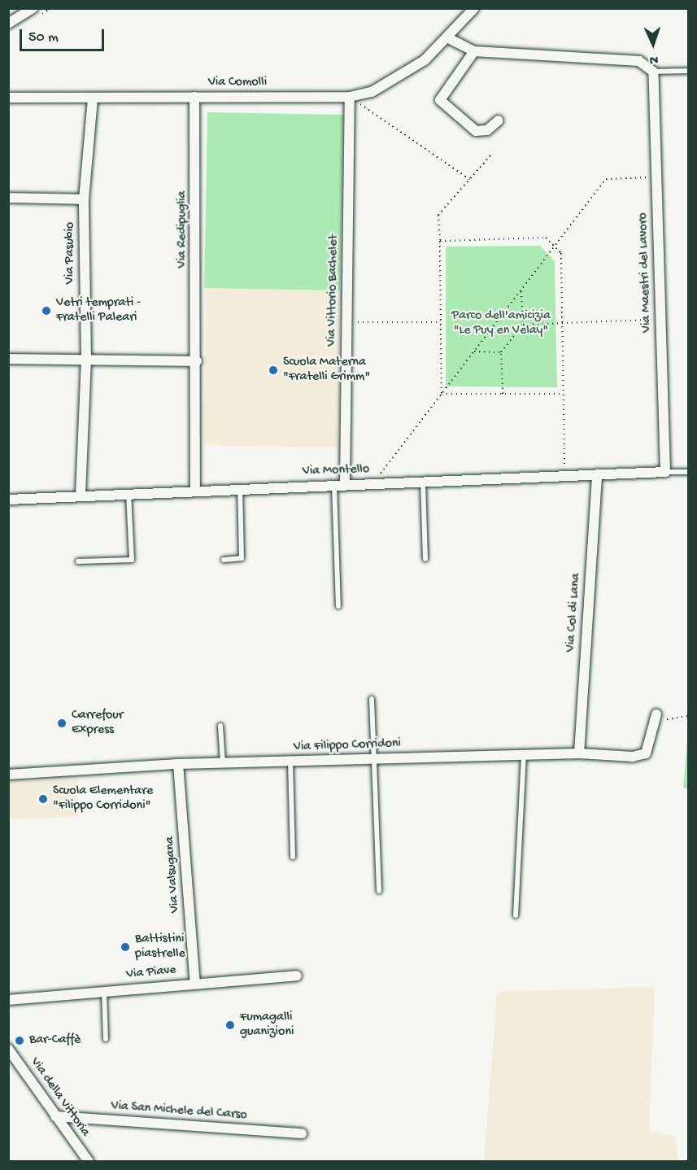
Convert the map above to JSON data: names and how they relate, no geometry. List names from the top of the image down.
{
  "streets": {
    "street": [
      "Via Comolli",
      "Via Redipuglia",
      "Via Pasubio",
      "Via Maestri del Lavoro",
      "Via Vittorio Bachelet",
      "Via Montello",
      "Via Col di Lana",
      "Via Filippo Corridoni",
      "Via Valsugana",
      "Via Piave",
      "Via della Vittoria",
      "Via San Michele del Carso"
    ]
  },
  "crossings": [
    ["Via Comolli", "Via Redipuglia"],
    ["Via Comolli", "Via Pasubio"],
    ["Via Comolli", "Via Vittorio Bachelet"],
    ["Via Redipuglia", "Via Montello"],
    ["Via Pasubio", "Via Montello"],
    ["Via Maestri del Lavoro", "Via Montello"],
    ["Via Vittorio Bachelet", "Via Montello"],
    ["Via Montello", "Via Col di Lana"],
    ["Via Col di Lana", "Via Filippo Corridoni"],
    ["Via Filippo Corridoni", "Via Valsugana"],
    ["Via Valsugana", "Via Piave"],
    ["Via della Vittoria", "Via San Michele del Carso"]
  ],
  "parks": ["Parco dell'amicizia \"Le Puy en Velay\""],
  "places": [
    "Vetri temprati - Fratelli Paleari",
    "Scuola Materna \"Fratelli Grimm\"",
    "Carrefour Express",
    "Scuola Elementare \"Filippo Corridoni\"",
    "Battistini piastrelle",
    "Fumagalli guanizioni",
    "Bar-Caffè"
  ],
  "scale_bar": "50 m",
  "north": "bottom"
}
